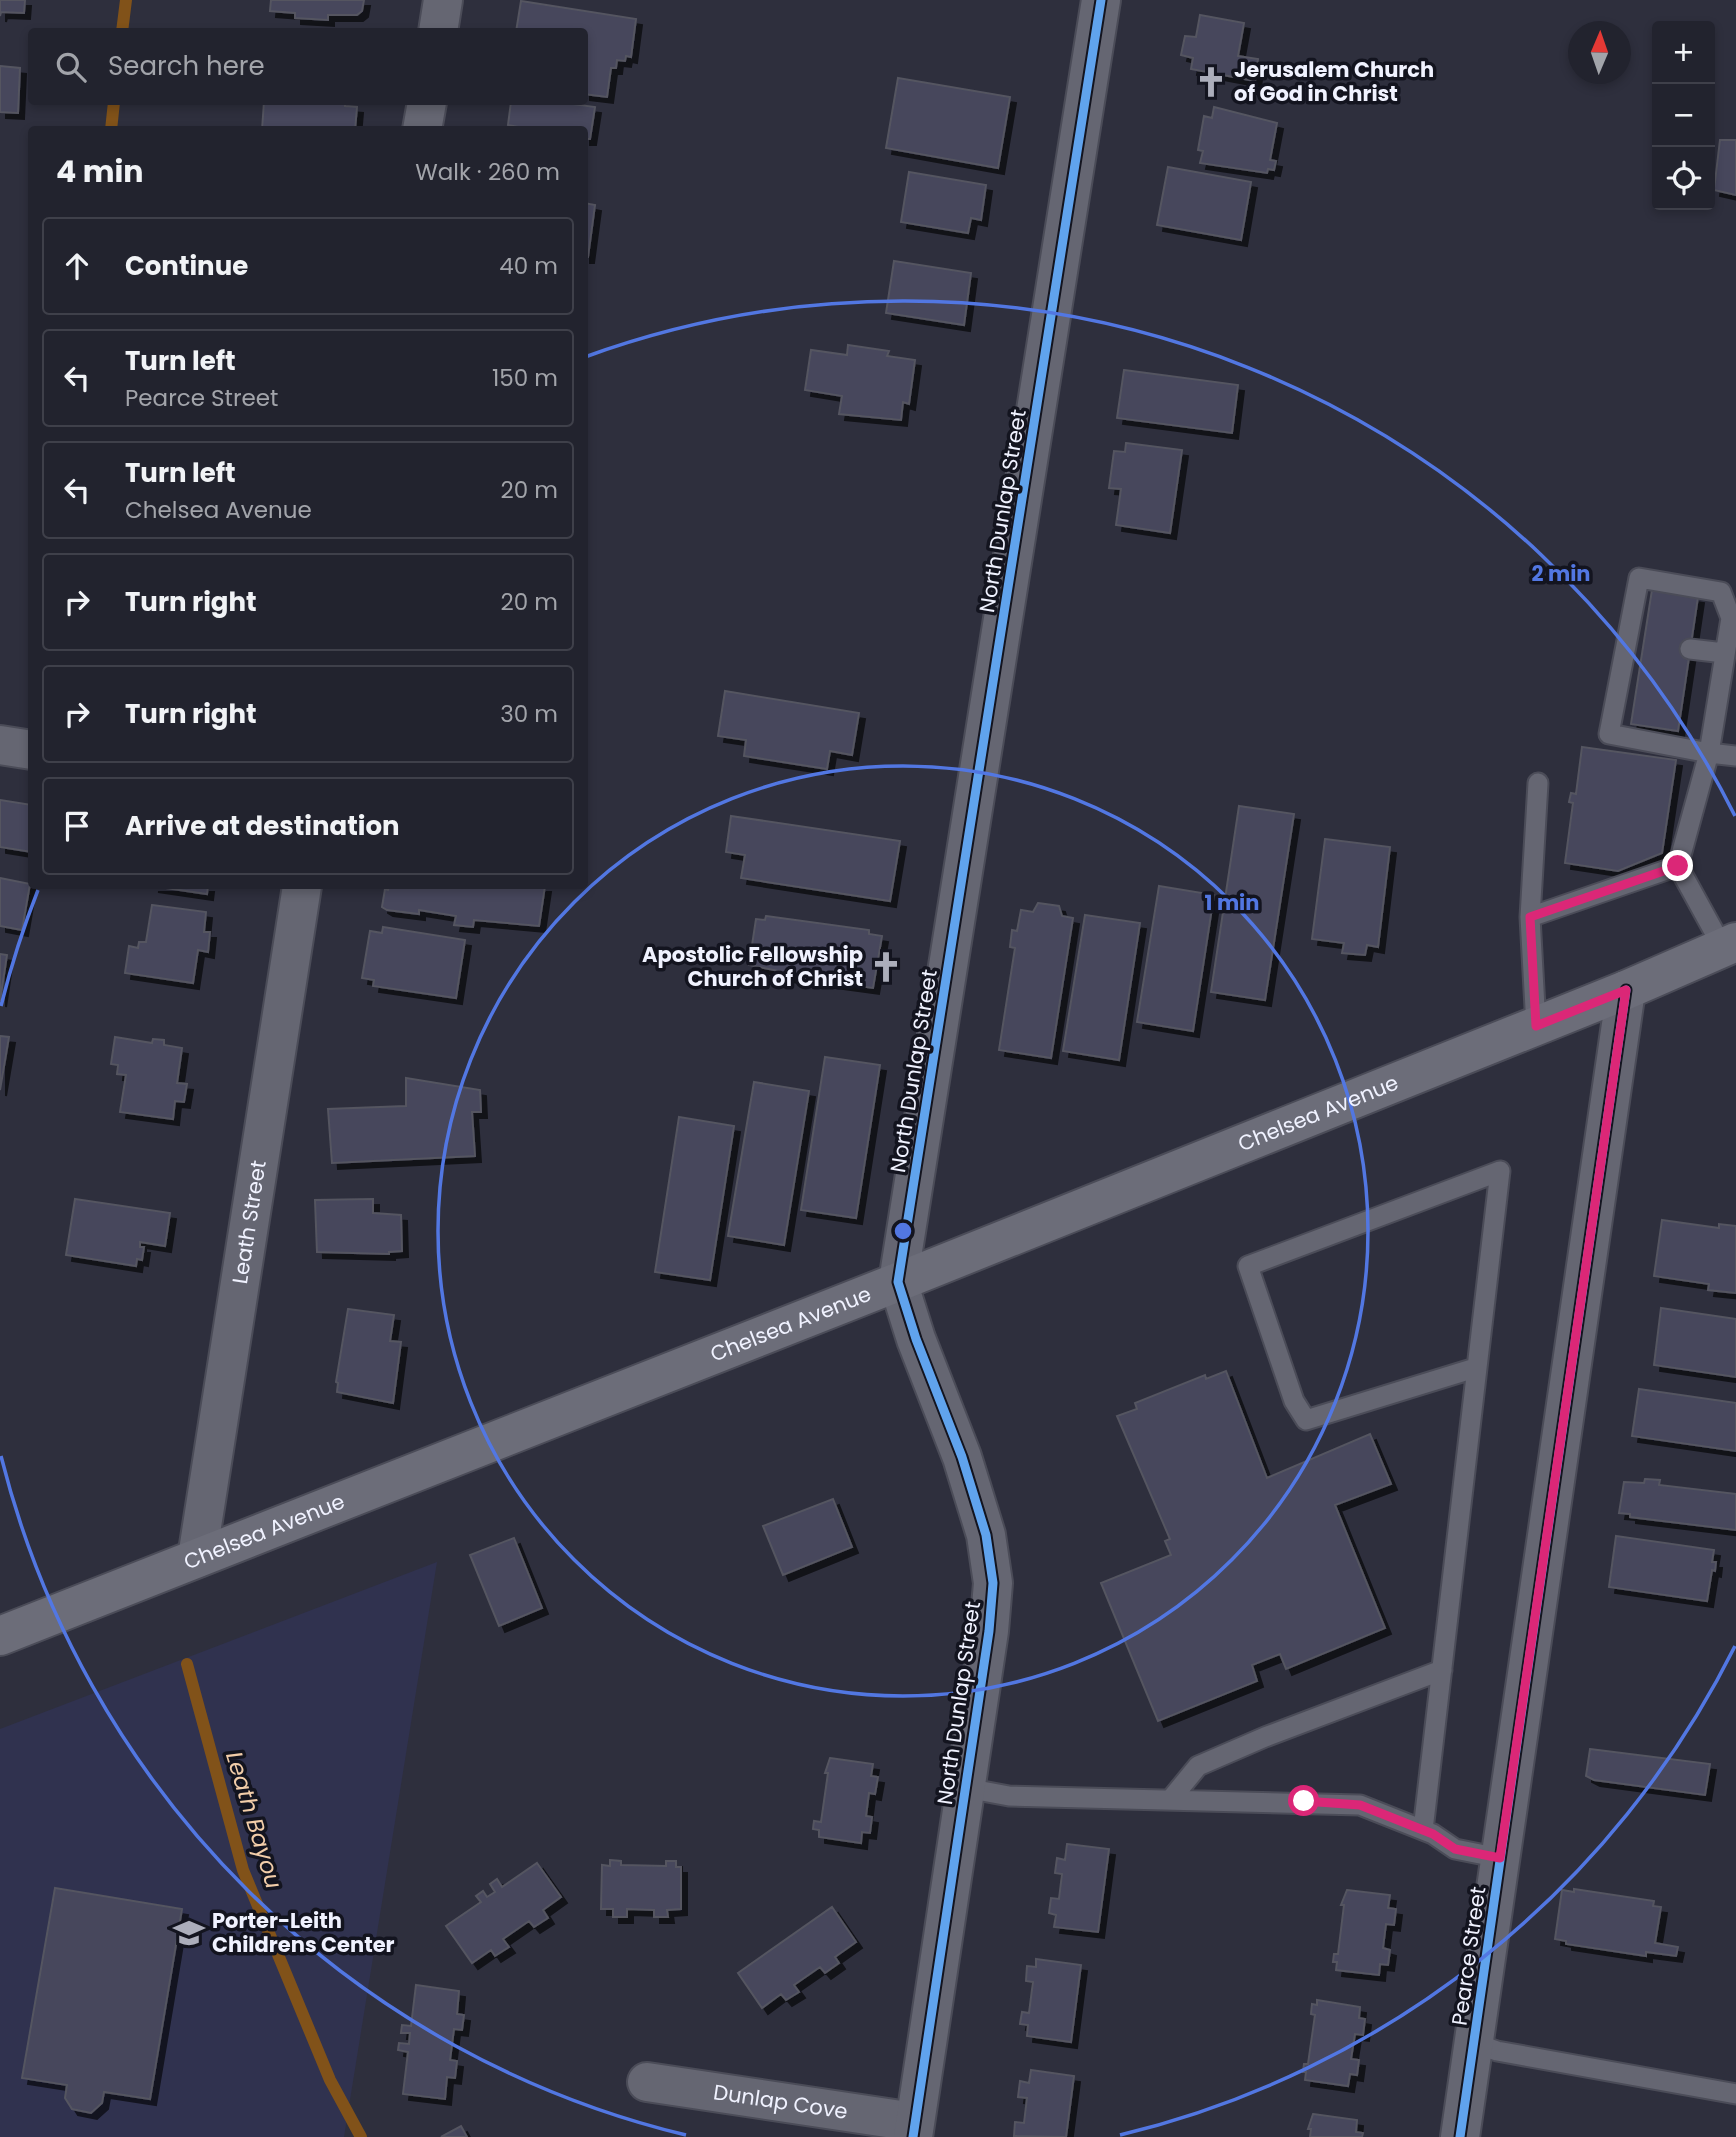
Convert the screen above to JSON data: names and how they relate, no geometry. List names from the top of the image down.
{
  "streets": {
    "main road": ["Chelsea Avenue"],
    "street": [
      "North Dunlap Street",
      "Leath Street",
      "Pearce Street",
      "Dunlap Cove"
    ]
  },
  "crossings": [
    ["North Dunlap Street", "Chelsea Avenue"],
    ["North Dunlap Street", "Dunlap Cove"],
    ["Chelsea Avenue", "Leath Street"],
    ["Chelsea Avenue", "Pearce Street"]
  ],
  "water": ["Leath Bayou"],
  "places": {
    "church": ["Jerusalem Church of God in Christ", "Apostolic Fellowship Church of Christ"],
    "school or university": ["Porter-Leith Childrens Center"]
  },
  "north": "top",
  "page": {
    "map_buttons": ["+", "−"],
    "search": "Search here",
    "heading": ["4 min", "Walk · 260 m"],
    "list": [
      ["Continue", "40 m"],
      ["Turn left", "Pearce Street", "150 m"],
      ["Turn left", "Chelsea Avenue", "20 m"],
      ["Turn right", "20 m"],
      ["Turn right", "30 m"],
      "Arrive at destination"
    ]
  },
  "rings": ["2 min", "1 min"]
}
